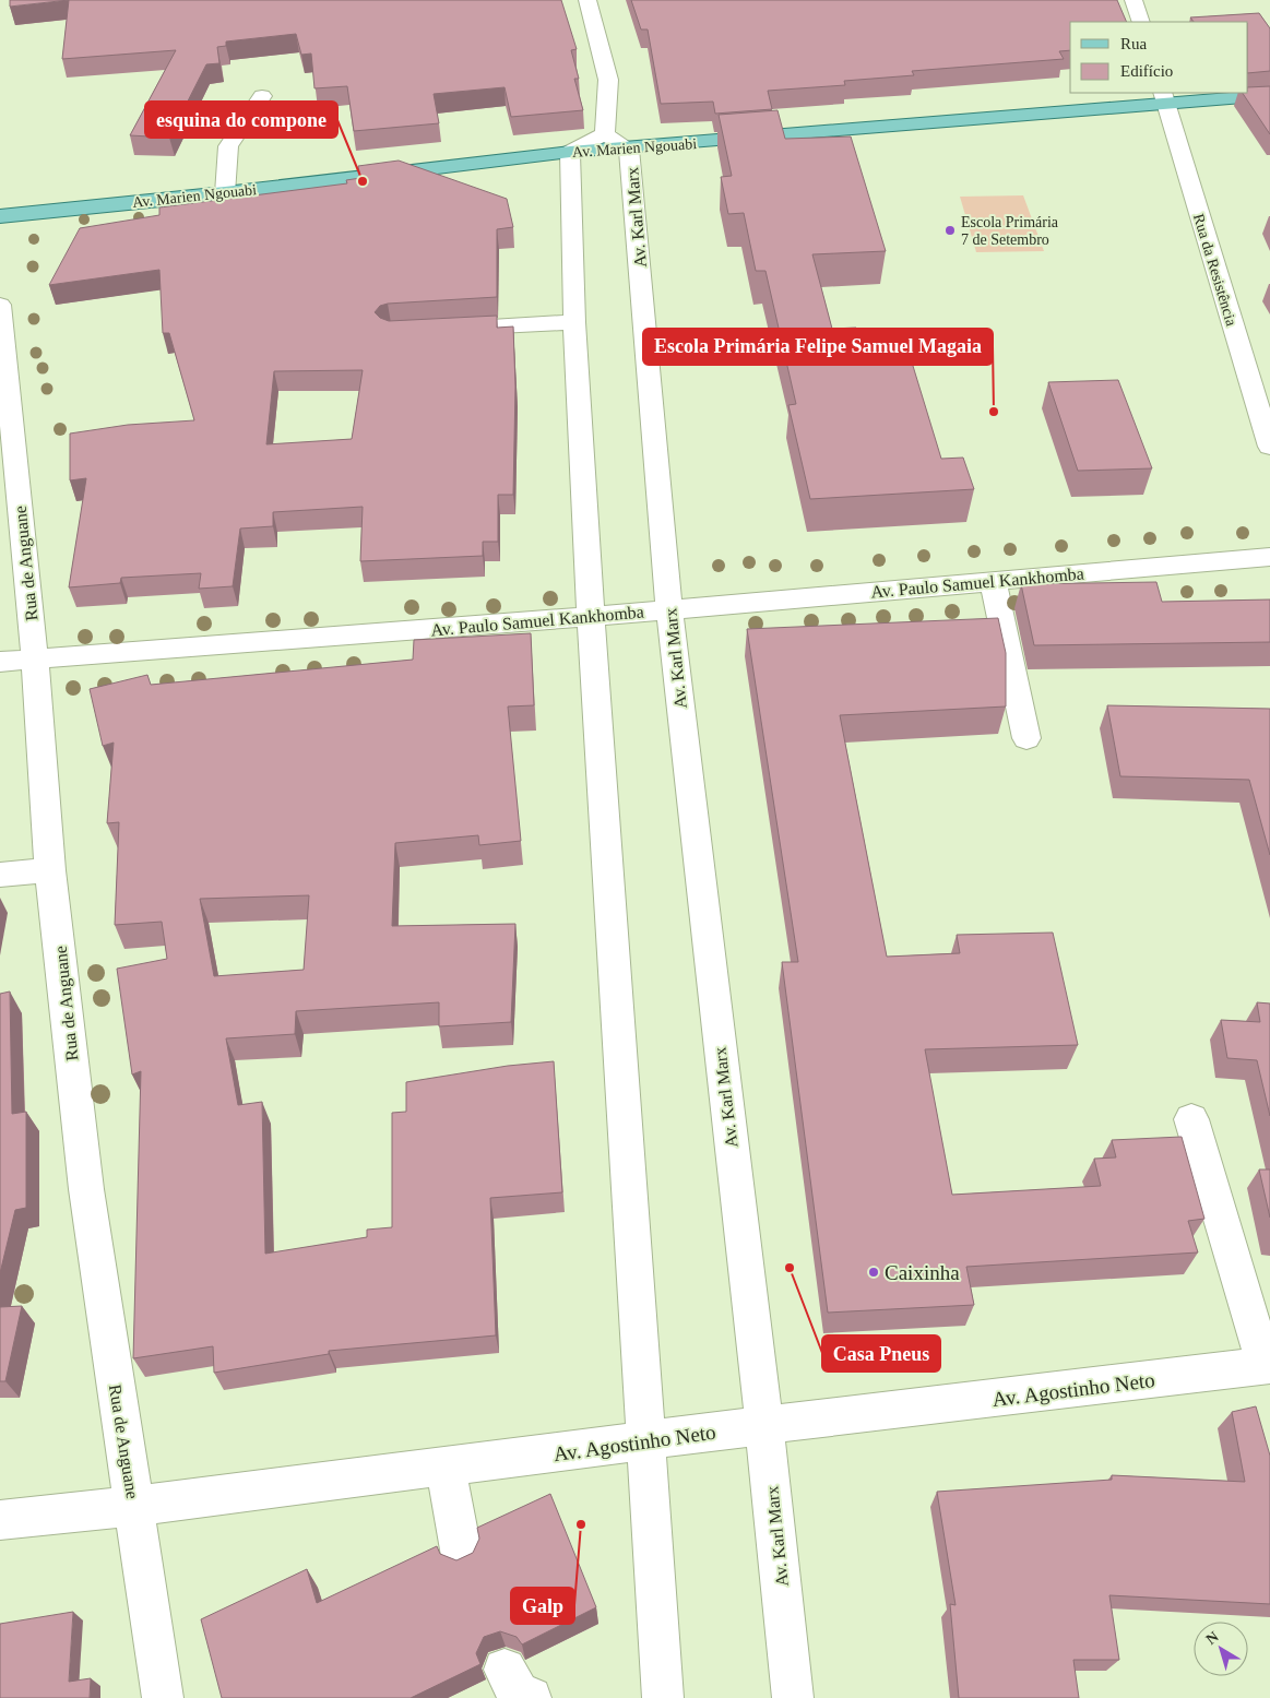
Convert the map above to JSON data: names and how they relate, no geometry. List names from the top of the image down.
{
  "streets": {
    "main road": ["Av. Marien Ngouabi"],
    "street": [
      "Av. Karl Marx",
      "Rua da Resistência",
      "Rua de Anguane",
      "Av. Paulo Samuel Kankhomba",
      "Av. Agostinho Neto"
    ]
  },
  "crossings": [
    ["Av. Marien Ngouabi", "Av. Karl Marx"],
    ["Av. Marien Ngouabi", "Rua da Resistência"],
    ["Av. Karl Marx", "Av. Paulo Samuel Kankhomba"],
    ["Av. Karl Marx", "Av. Agostinho Neto"],
    ["Rua de Anguane", "Av. Paulo Samuel Kankhomba"],
    ["Rua de Anguane", "Av. Agostinho Neto"]
  ],
  "places": [
    "esquina do compone",
    "Escola Primária 7 de Setembro",
    "Escola Primária Felipe Samuel Magaia",
    "Casa Pneus",
    "Caixinha",
    "Galp"
  ],
  "legend": ["Rua", "Edifício"],
  "north": "top left"
}
